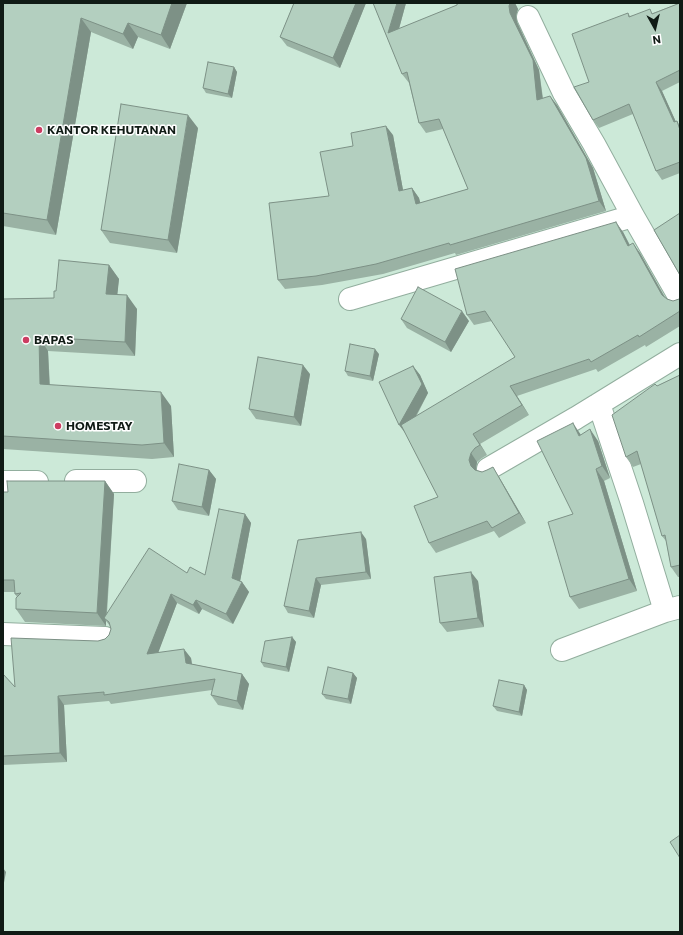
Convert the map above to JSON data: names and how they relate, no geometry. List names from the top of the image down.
{
  "places": ["KANTOR KEHUTANAN", "BAPAS", "HOMESTAY"],
  "north": "bottom"
}
